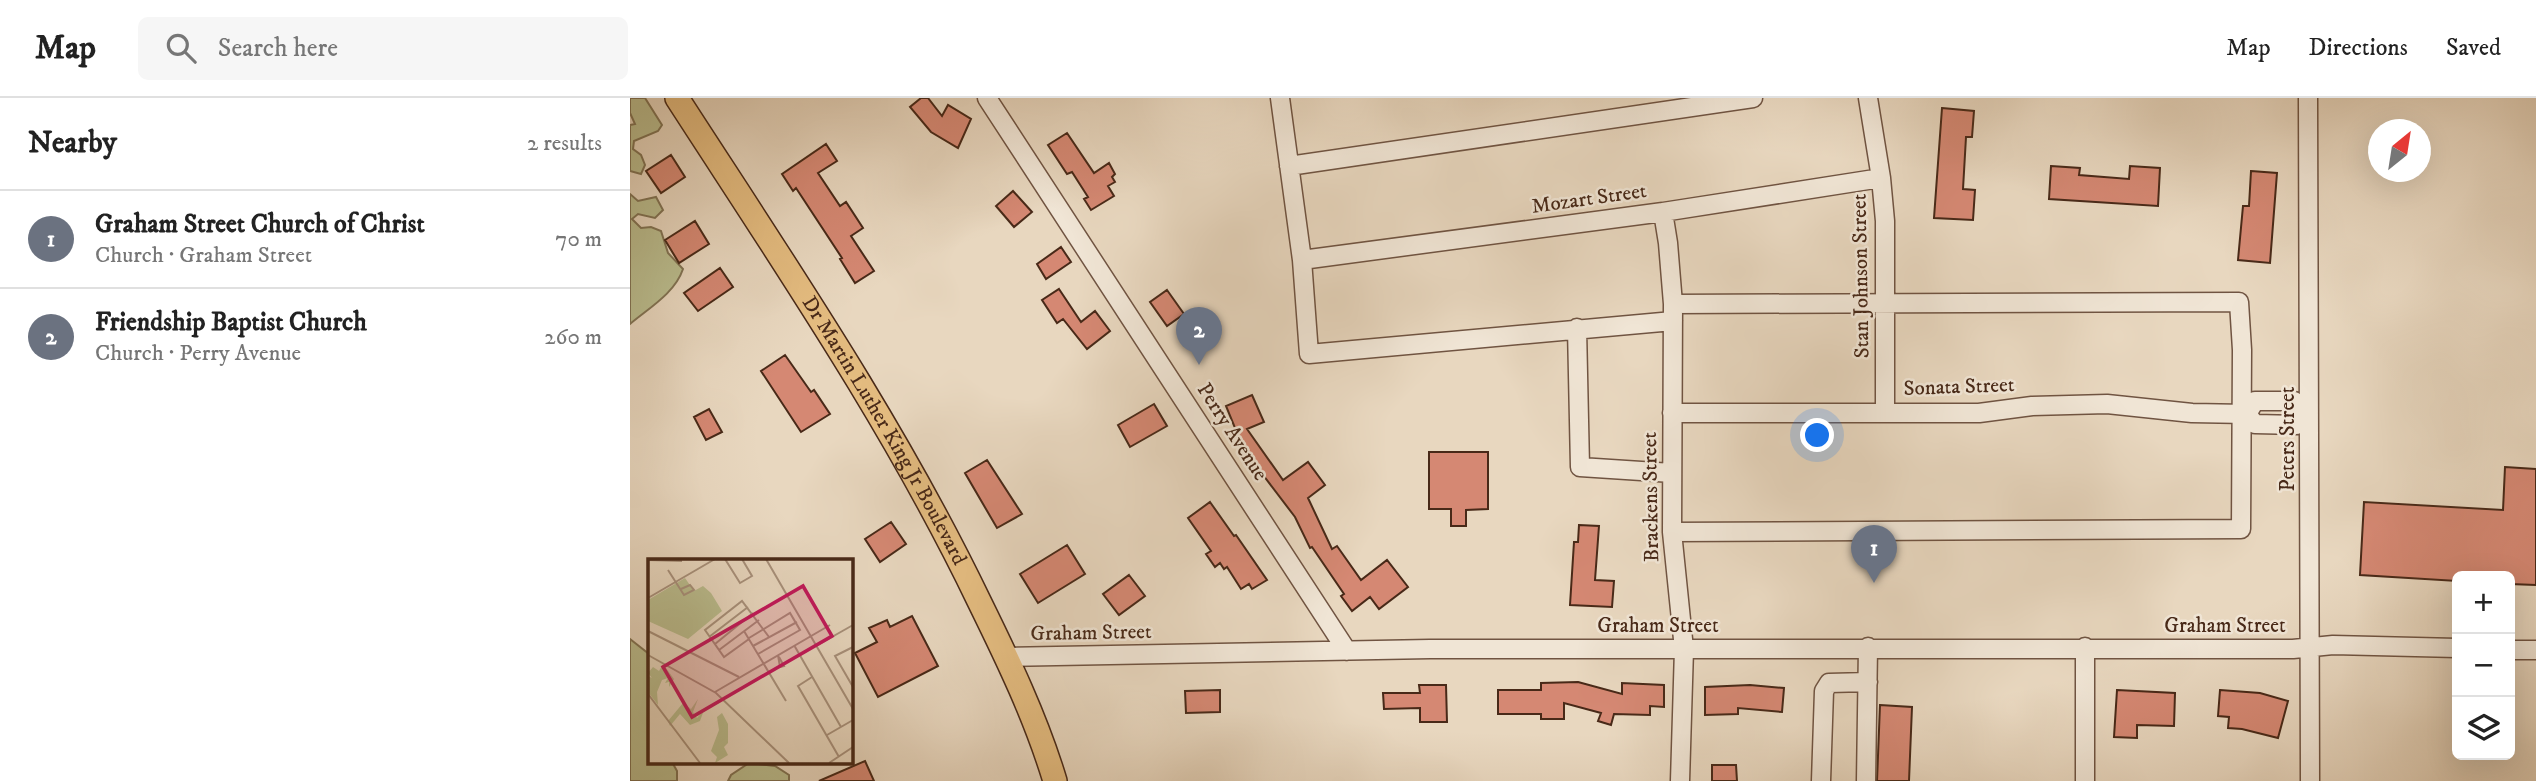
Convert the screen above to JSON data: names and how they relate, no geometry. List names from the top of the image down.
{
  "streets": {
    "main road": ["Dr Martin Luther King Jr Boulevard"],
    "street": [
      "Mozart Street",
      "Stan Johnson Street",
      "Sonata Street",
      "Perry Avenue",
      "Peters Street",
      "Brackens Street",
      "Graham Street"
    ]
  },
  "crossings": [
    ["Mozart Street", "Stan Johnson Street"],
    ["Mozart Street", "Brackens Street"],
    ["Stan Johnson Street", "Sonata Street"],
    ["Sonata Street", "Peters Street"],
    ["Sonata Street", "Brackens Street"],
    ["Dr Martin Luther King Jr Boulevard", "Graham Street"],
    ["Perry Avenue", "Graham Street"],
    ["Peters Street", "Graham Street"],
    ["Brackens Street", "Graham Street"]
  ],
  "north": "top right",
  "page": {
    "header": "Map",
    "search": "Search here",
    "nav": ["Map", "Directions", "Saved"],
    "heading": ["Nearby", "2 results"],
    "list": [
      {
        "mark": "1",
        "name": "Graham Street Church of Christ",
        "note": "Church · Graham Street",
        "value": "70 m"
      },
      {
        "mark": "2",
        "name": "Friendship Baptist Church",
        "note": "Church · Perry Avenue",
        "value": "260 m"
      }
    ],
    "pins": ["2", "1"],
    "map_buttons": ["+", "−"]
  }
}
